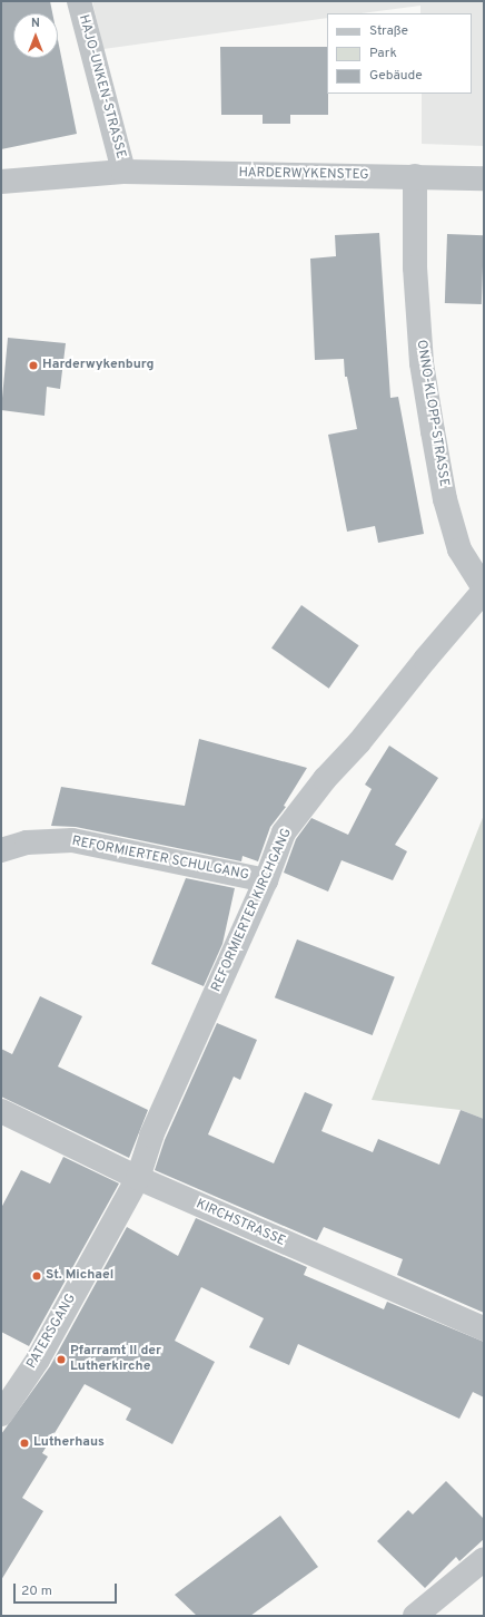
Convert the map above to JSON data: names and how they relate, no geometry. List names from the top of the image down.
{
  "streets": {
    "street": [
      "HAJO-UNKEN-STRASSE",
      "HARDERWYKENSTEG",
      "ONNO-KLOPP-STRASSE",
      "REFORMIERTER SCHULGANG",
      "REFORMIERTER KIRCHGANG",
      "KIRCHSTRASSE",
      "PATERSGANG"
    ]
  },
  "crossings": [
    ["HAJO-UNKEN-STRASSE", "HARDERWYKENSTEG"],
    ["HARDERWYKENSTEG", "ONNO-KLOPP-STRASSE"],
    ["ONNO-KLOPP-STRASSE", "REFORMIERTER KIRCHGANG"],
    ["REFORMIERTER SCHULGANG", "REFORMIERTER KIRCHGANG"],
    ["REFORMIERTER KIRCHGANG", "KIRCHSTRASSE"],
    ["REFORMIERTER KIRCHGANG", "PATERSGANG"],
    ["KIRCHSTRASSE", "PATERSGANG"]
  ],
  "places": [
    "Harderwykenburg",
    "St. Michael",
    "Pfarramt II der Lutherkirche",
    "Lutherhaus"
  ],
  "legend": ["Straße", "Park", "Gebäude"],
  "scale_bar": "20 m",
  "north": "top"
}
